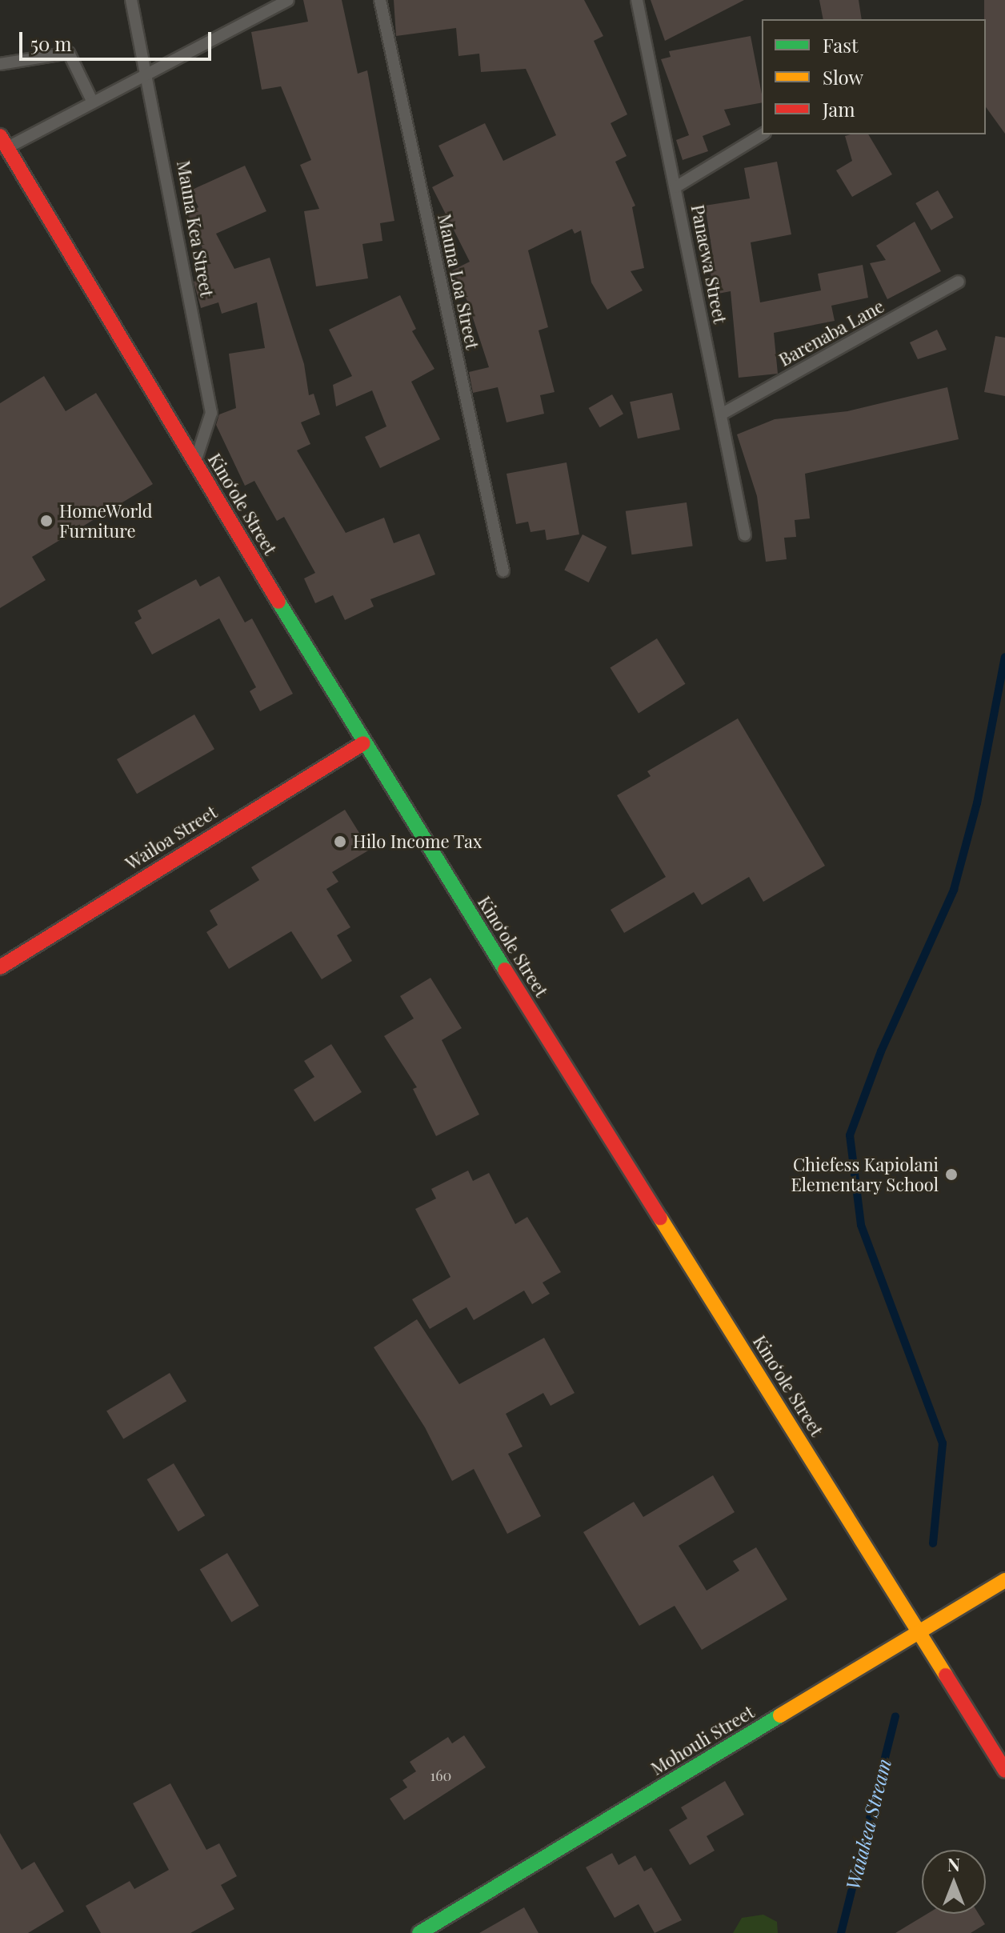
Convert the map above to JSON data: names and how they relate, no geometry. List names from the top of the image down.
{
  "streets": {
    "street": ["Kinoʻole Street", "Wailoa Street", "Mohouli Street"],
    "lane": [
      "Mauna Kea Street",
      "Panaewa Street",
      "Mauna Loa Street",
      "Barenaba Lane"
    ]
  },
  "crossings": [
    ["Mauna Kea Street", "Kinoʻole Street"],
    ["Panaewa Street", "Barenaba Lane"],
    ["Kinoʻole Street", "Wailoa Street"],
    ["Kinoʻole Street", "Mohouli Street"]
  ],
  "water": ["Waiakea Stream"],
  "places": ["HomeWorld Furniture", "Hilo Income Tax", "Chiefess Kapiolani Elementary School"],
  "house_numbers": ["160"],
  "legend": ["Fast", "Slow", "Jam"],
  "scale_bar": "50 m",
  "north": "top"
}
